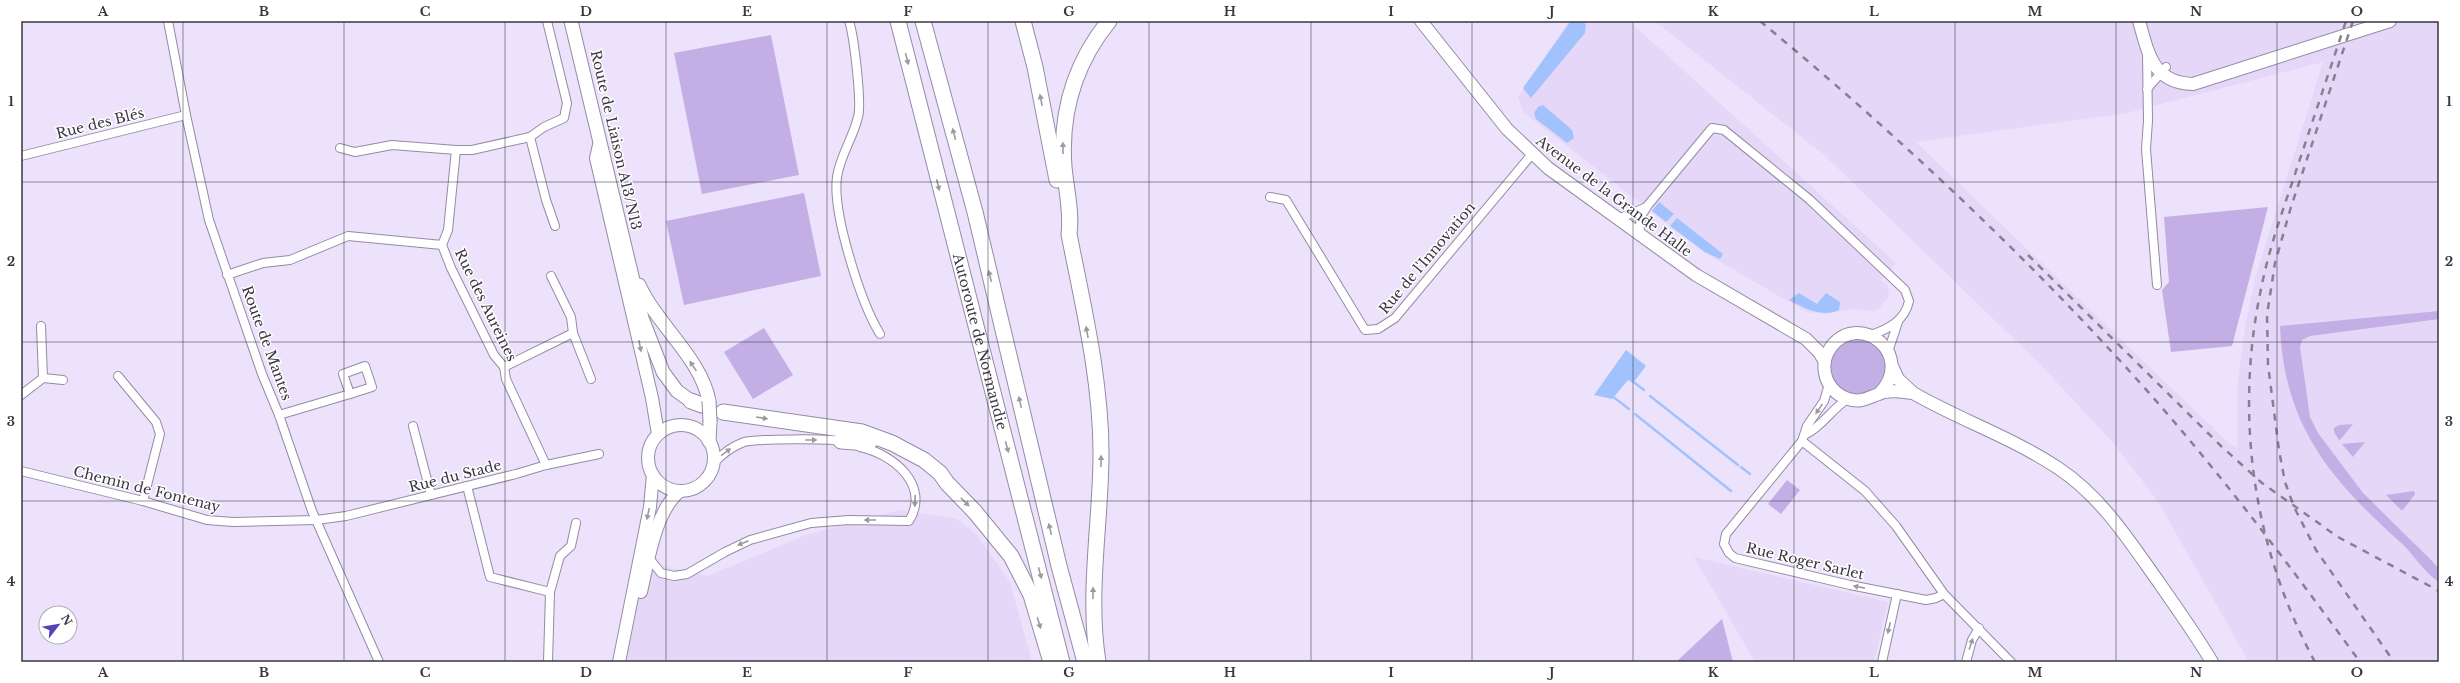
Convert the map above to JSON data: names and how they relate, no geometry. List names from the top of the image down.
{
  "streets": {
    "highway": ["Autoroute de Normandie"],
    "main road": ["Route de Liaison A13/N13"],
    "street": [
      "Rue des Blés",
      "Avenue de la Grande Halle",
      "Rue de l'Innovation",
      "Rue des Aureines",
      "Route de Mantes",
      "Rue du Stade",
      "Chemin de Fontenay",
      "Rue Roger Sarlet"
    ]
  },
  "crossings": [
    ["Rue des Blés", "Route de Mantes"],
    ["Avenue de la Grande Halle", "Rue de l'Innovation"],
    ["Rue des Aureines", "Rue du Stade"],
    ["Route de Mantes", "Rue du Stade"],
    ["Route de Mantes", "Chemin de Fontenay"],
    ["Rue du Stade", "Chemin de Fontenay"]
  ],
  "north": "top right",
  "grid": {
    "columns": [
      "A",
      "B",
      "C",
      "D",
      "E",
      "F",
      "G",
      "H",
      "I",
      "J",
      "K",
      "L",
      "M",
      "N",
      "O"
    ],
    "rows": [
      "1",
      "2",
      "3",
      "4"
    ]
  }
}
